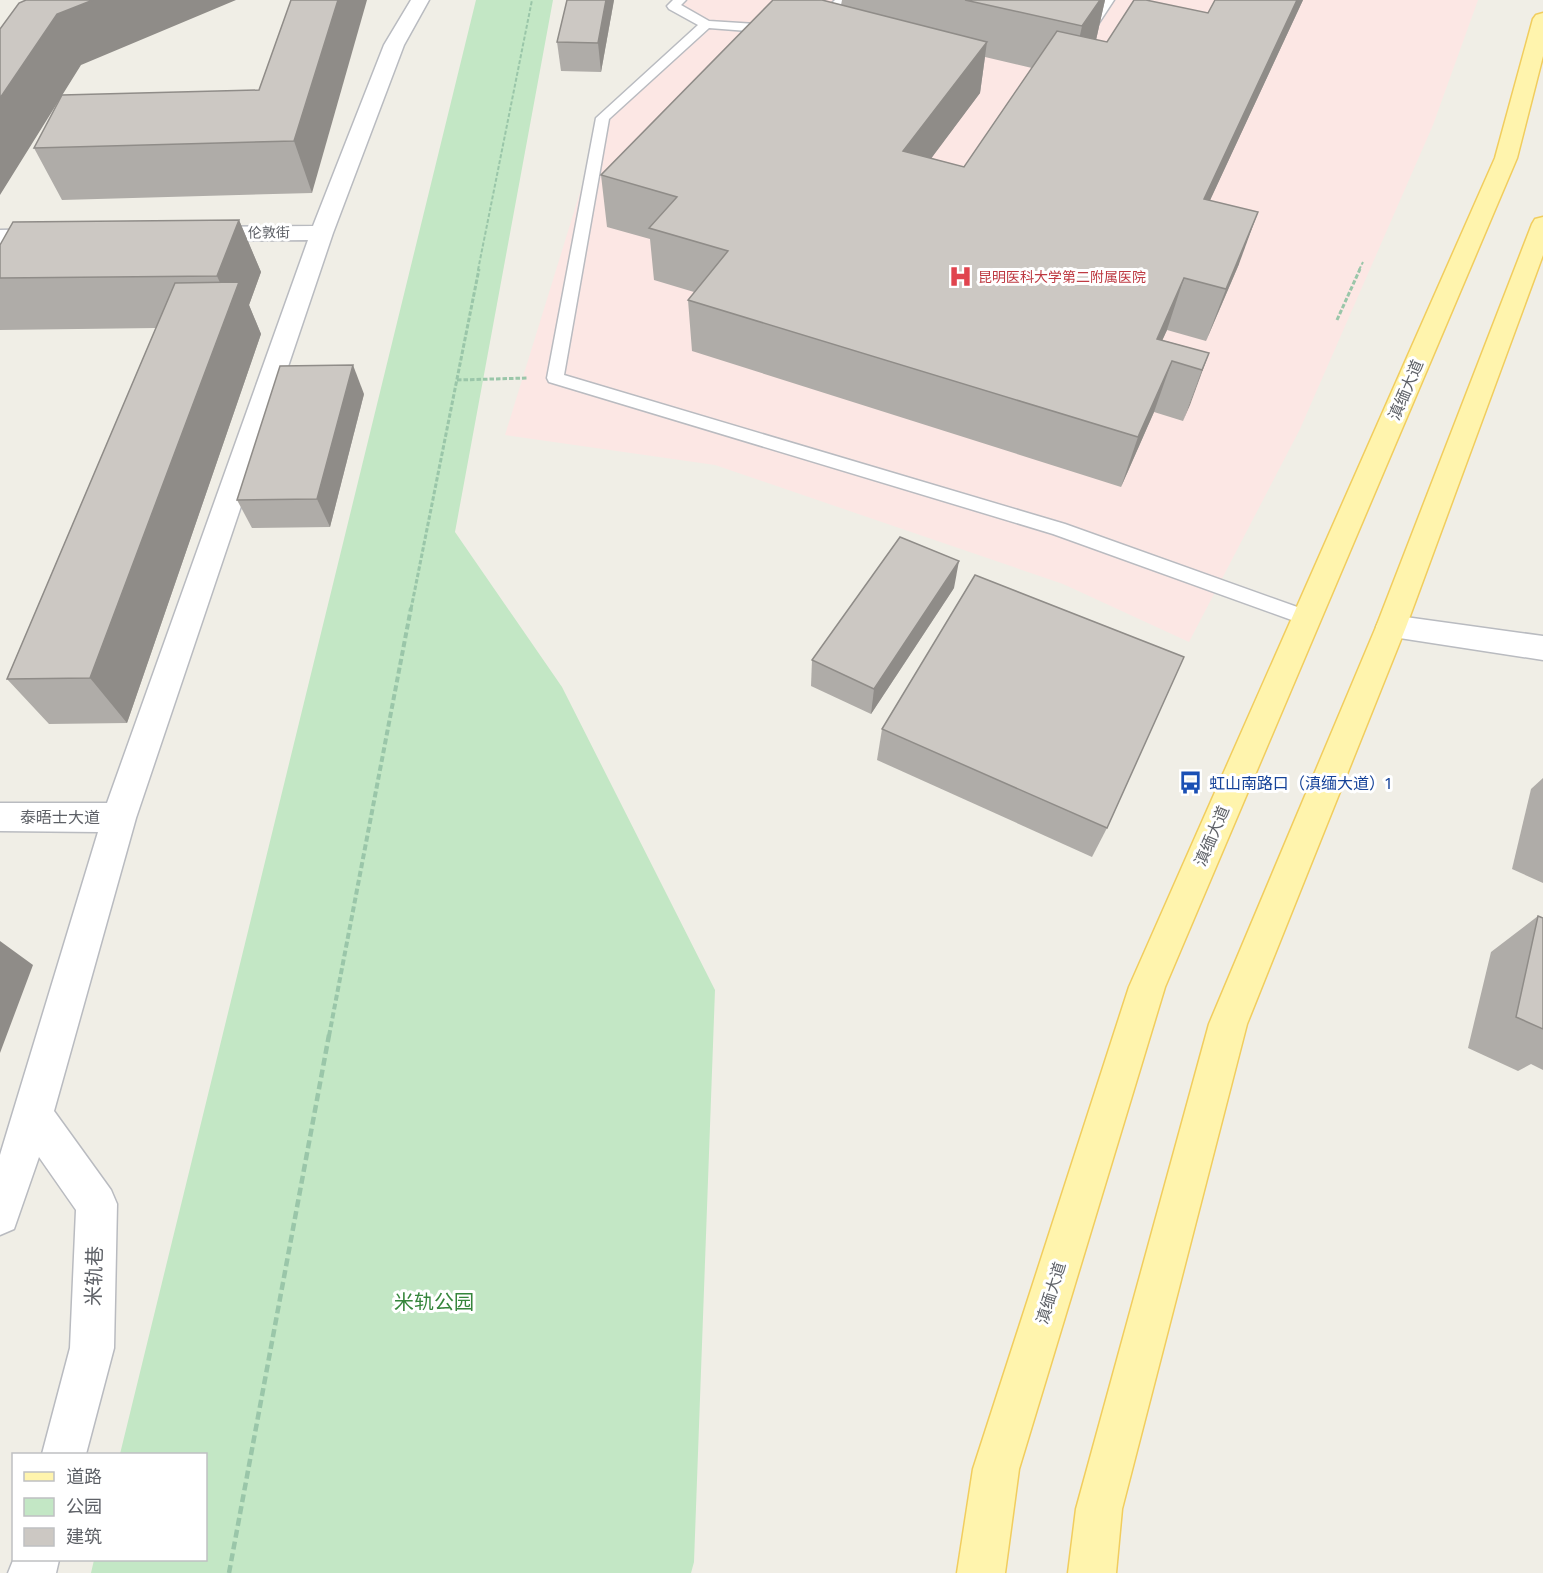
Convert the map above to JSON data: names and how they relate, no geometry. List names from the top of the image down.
{
  "streets": {
    "main road": ["滇缅大道"],
    "street": ["伦敦街", "泰晤士大道", "米轨巷"]
  },
  "parks": ["米轨公园"],
  "places": {
    "hospital": ["昆明医科大学第二附属医院"],
    "bus stop": ["虹山南路口（滇缅大道）1"]
  },
  "legend": ["道路", "公园", "建筑"]
}
